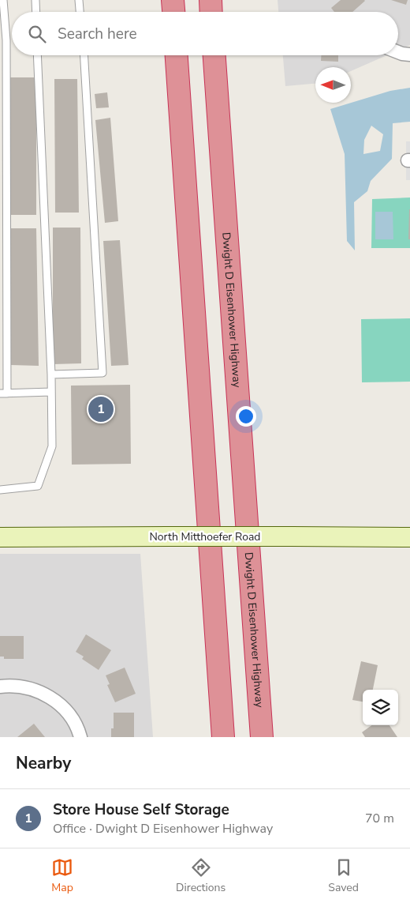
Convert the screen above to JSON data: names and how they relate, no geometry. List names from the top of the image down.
{
  "streets": {
    "highway": ["Dwight D Eisenhower Highway"],
    "main road": ["North Mitthoefer Road"]
  },
  "north": "left",
  "page": {
    "search": "Search here",
    "pins": "1",
    "heading": "Nearby",
    "list": [
      {
        "mark": "1",
        "name": "Store House Self Storage",
        "note": "Office · Dwight D Eisenhower Highway",
        "value": "70 m"
      }
    ],
    "nav": ["Map", "Directions", "Saved"]
  }
}
